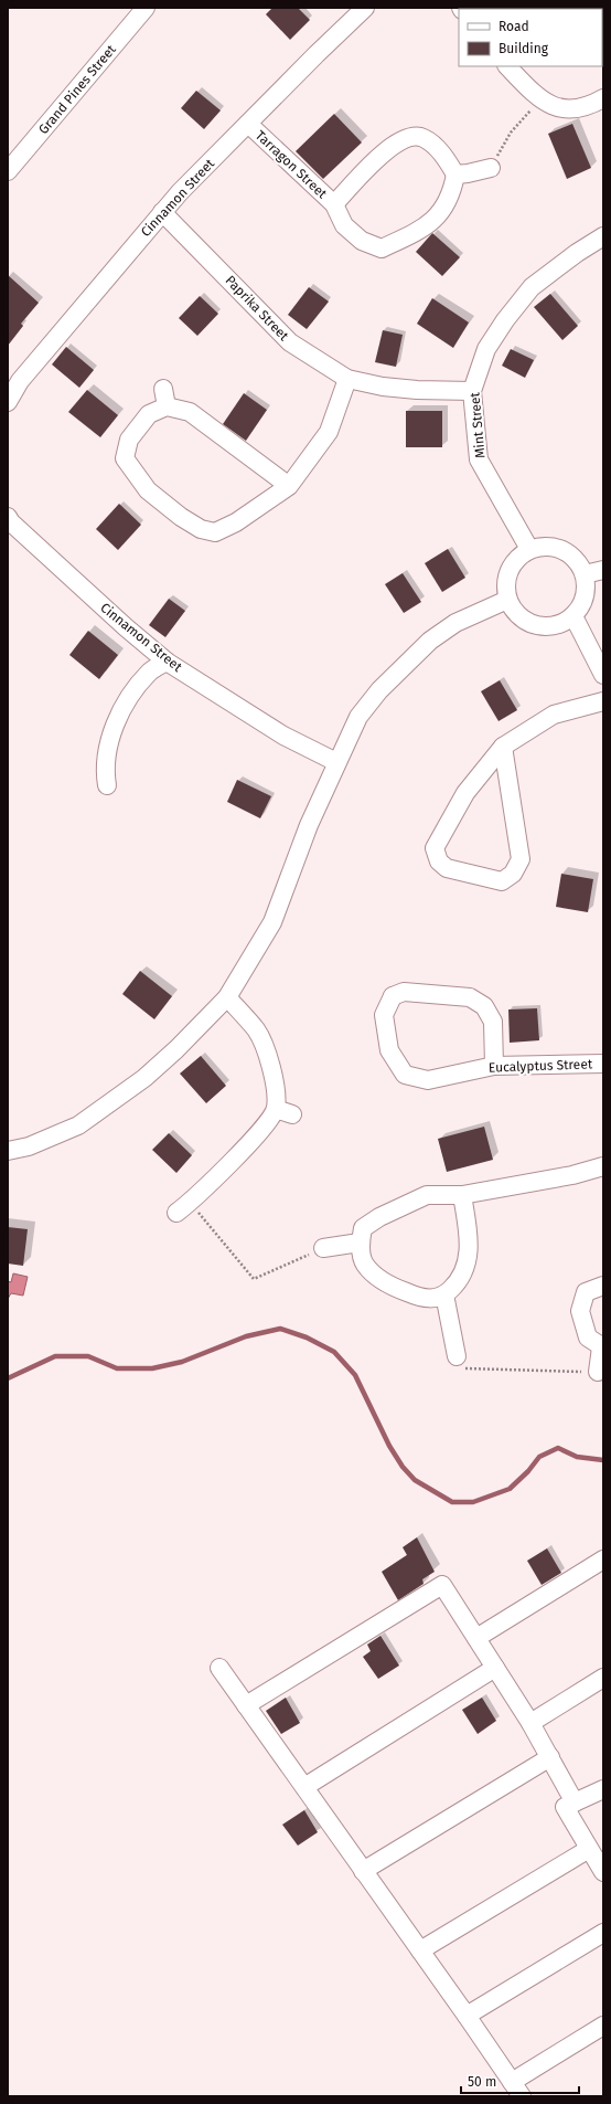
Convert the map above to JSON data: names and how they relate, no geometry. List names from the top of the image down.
{
  "streets": {
    "street": [
      "Grand Pines Street",
      "Tarragon Street",
      "Cinnamon Street",
      "Paprika Street",
      "Mint Street",
      "Eucalyptus Street"
    ]
  },
  "crossings": [
    ["Tarragon Street", "Cinnamon Street"],
    ["Cinnamon Street", "Paprika Street"],
    ["Paprika Street", "Mint Street"]
  ],
  "legend": ["Road", "Building"],
  "scale_bar": "50 m"
}
